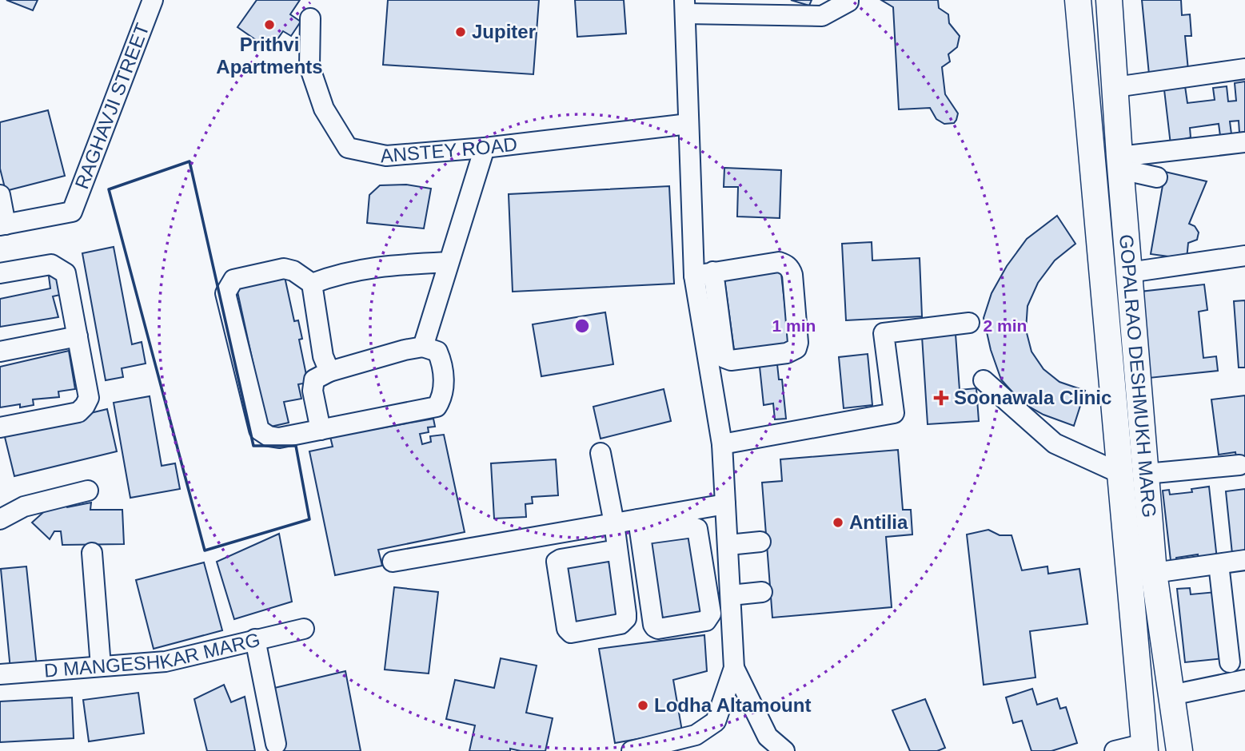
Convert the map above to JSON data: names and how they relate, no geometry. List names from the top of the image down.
{
  "streets": {
    "main road": ["GOPALRAO DESHMUKH MARG"],
    "street": ["RAGHAVJI STREET", "ANSTEY ROAD", "D MANGESHKAR MARG"]
  },
  "places": {
    "other": [
      "Prithvi Apartments",
      "Jupiter",
      "Antilia",
      "Lodha Altamount"
    ],
    "health": ["Soonawala Clinic"]
  },
  "rings": ["1 min", "2 min"]
}
